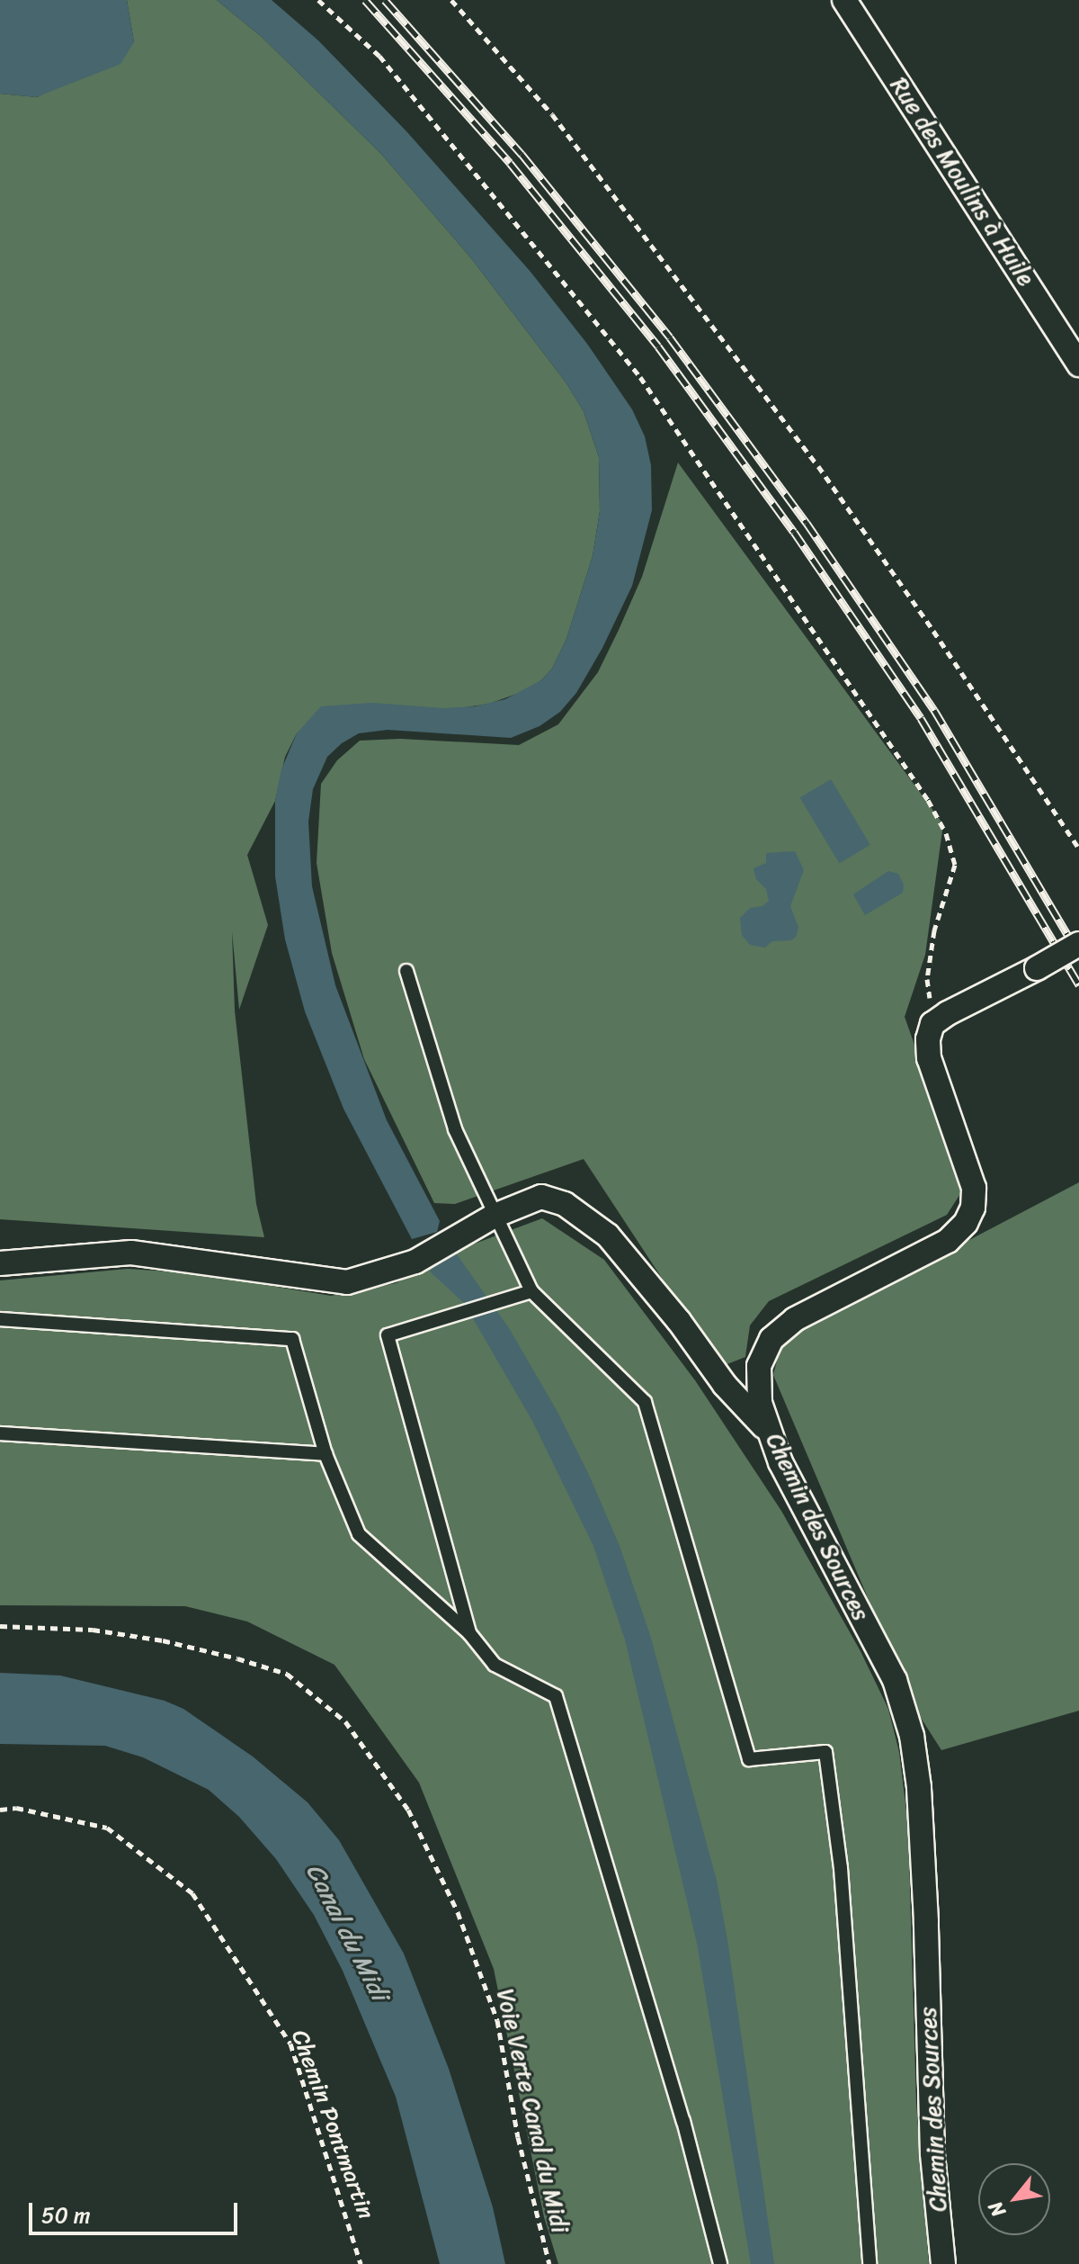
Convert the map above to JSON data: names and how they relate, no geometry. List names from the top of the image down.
{
  "streets": {
    "street": ["Rue des Moulins à Huile", "Chemin des Sources"],
    "path": ["Voie Verte Canal du Midi", "Chemin Pontmartin"]
  },
  "water": ["Canal du Midi"],
  "scale_bar": "50 m",
  "north": "bottom left"
}
